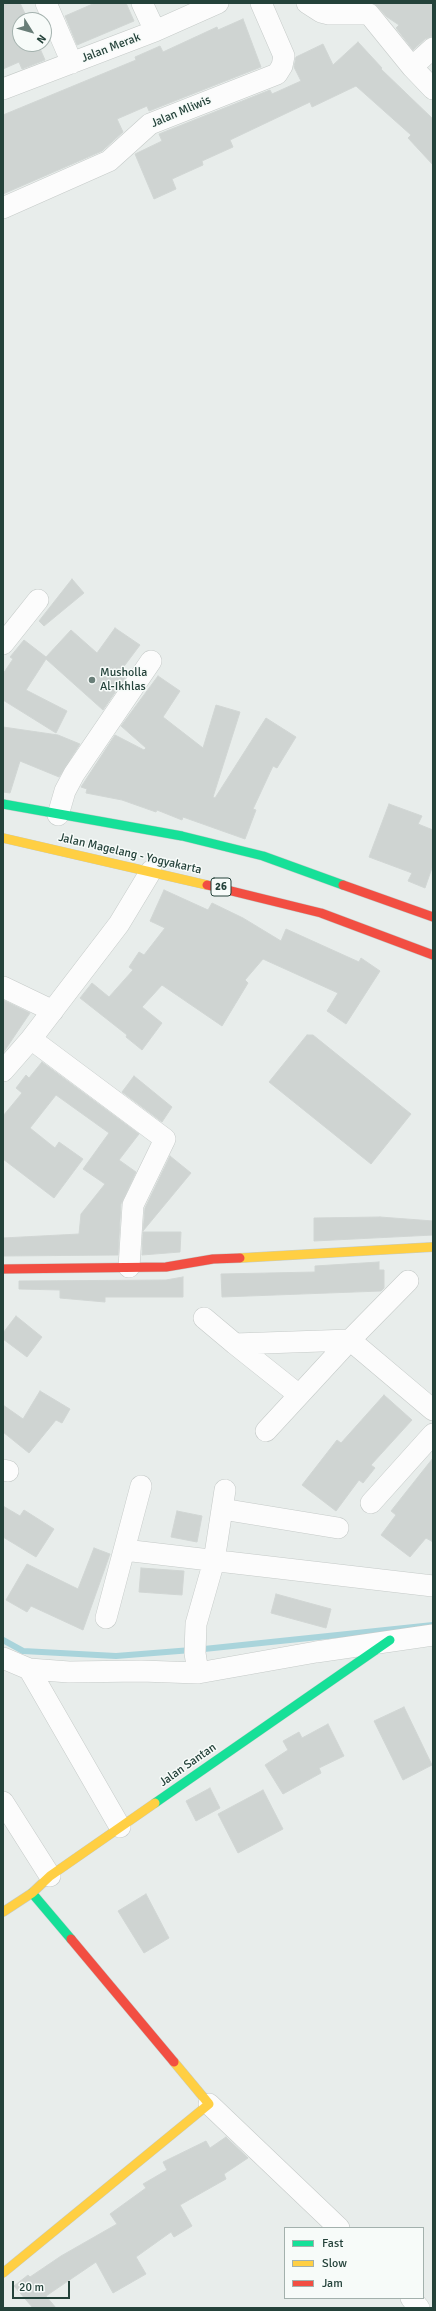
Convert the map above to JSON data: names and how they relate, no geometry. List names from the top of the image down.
{
  "streets": {
    "main road": ["Jalan Magelang - Yogyakarta", "26", "Jalan Santan"],
    "street": ["Jalan Merak", "Jalan Mliwis"]
  },
  "places": ["Musholla Al-Ikhlas"],
  "legend": ["Fast", "Slow", "Jam"],
  "scale_bar": "20 m",
  "north": "bottom right"
}
